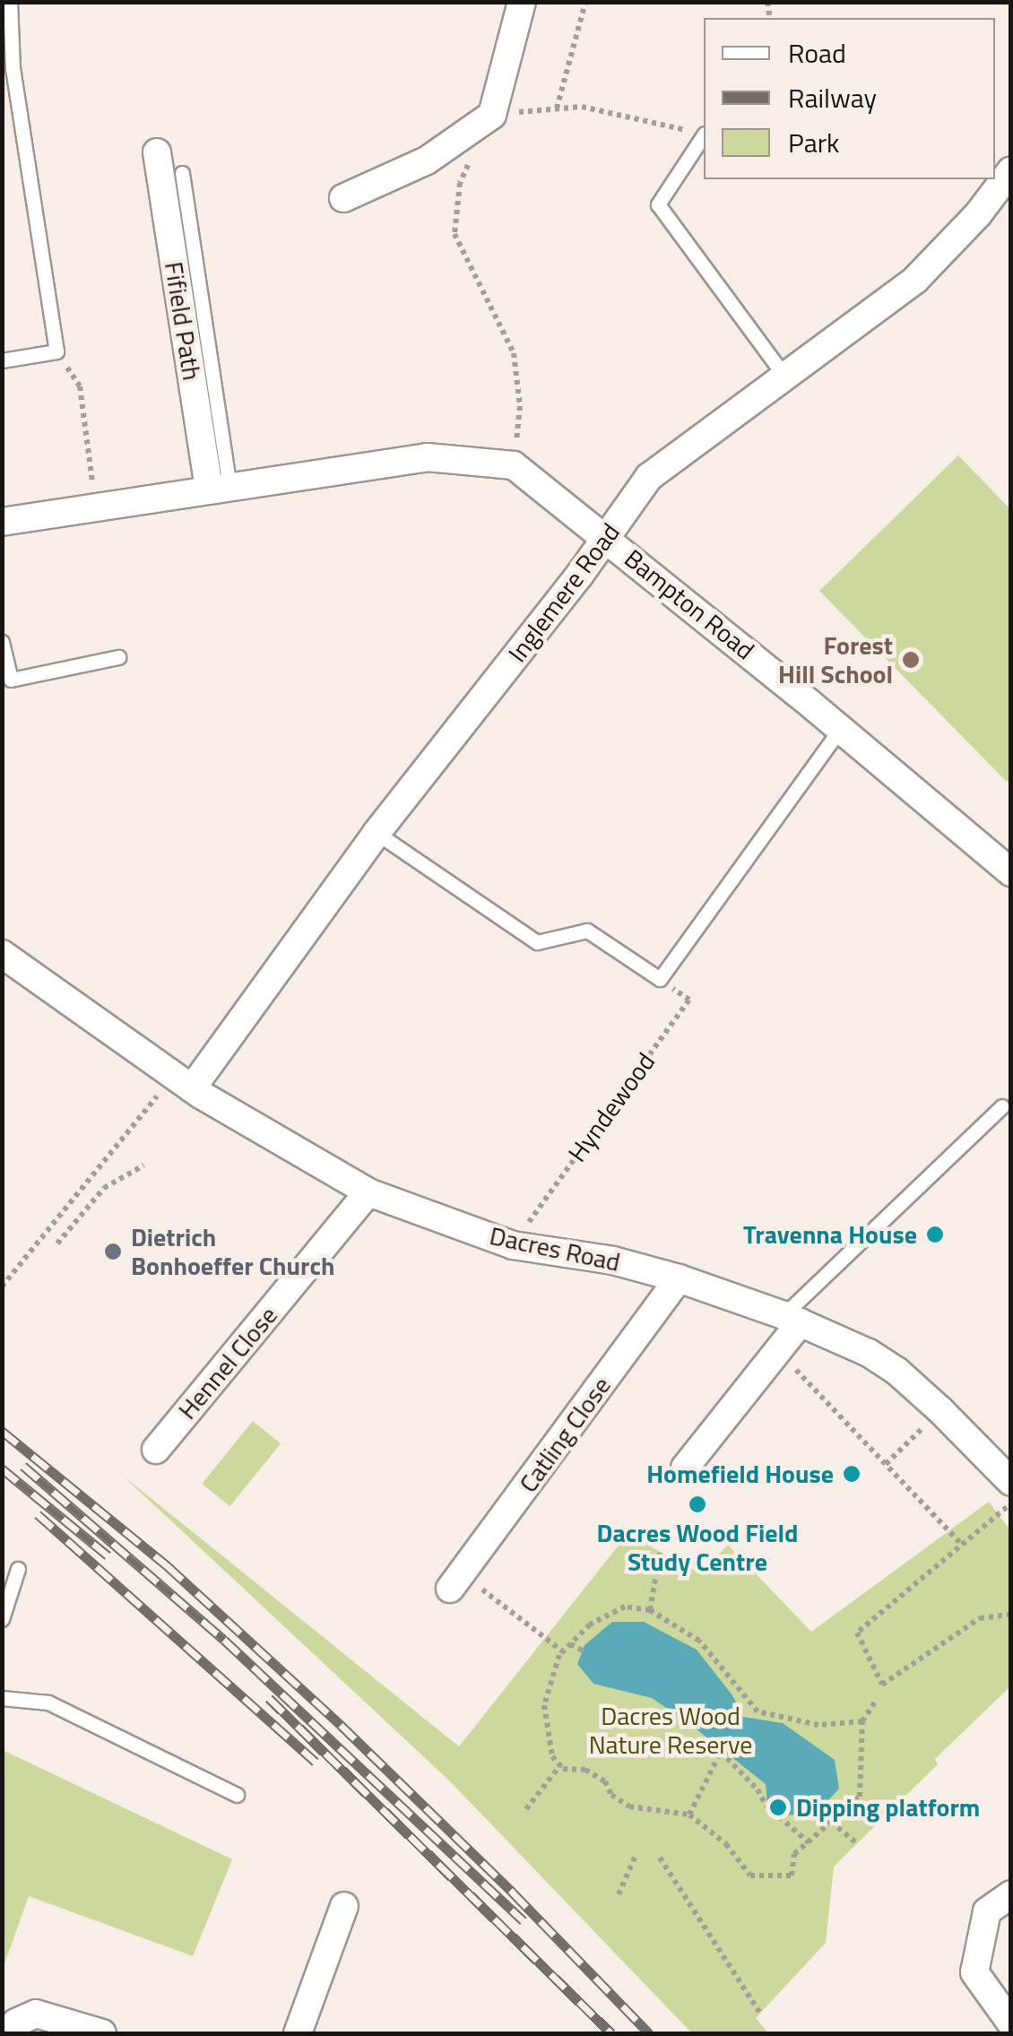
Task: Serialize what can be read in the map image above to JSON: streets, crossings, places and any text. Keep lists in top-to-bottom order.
{
  "streets": {
    "street": [
      "Fifield Path",
      "Inglemere Road",
      "Bampton Road",
      "Dacres Road",
      "Hennel Close",
      "Catling Close"
    ],
    "path": ["Hyndewood"]
  },
  "crossings": [
    ["Inglemere Road", "Bampton Road"],
    ["Inglemere Road", "Dacres Road"],
    ["Hyndewood", "Dacres Road"],
    ["Dacres Road", "Hennel Close"],
    ["Dacres Road", "Catling Close"]
  ],
  "parks": ["Dacres Wood Nature Reserve"],
  "places": [
    "Forest Hill School",
    "Travenna House",
    "Dietrich Bonhoeffer Church",
    "Homefield House",
    "Dacres Wood Field Study Centre",
    "Dipping platform"
  ],
  "legend": ["Road", "Railway", "Park"]
}
